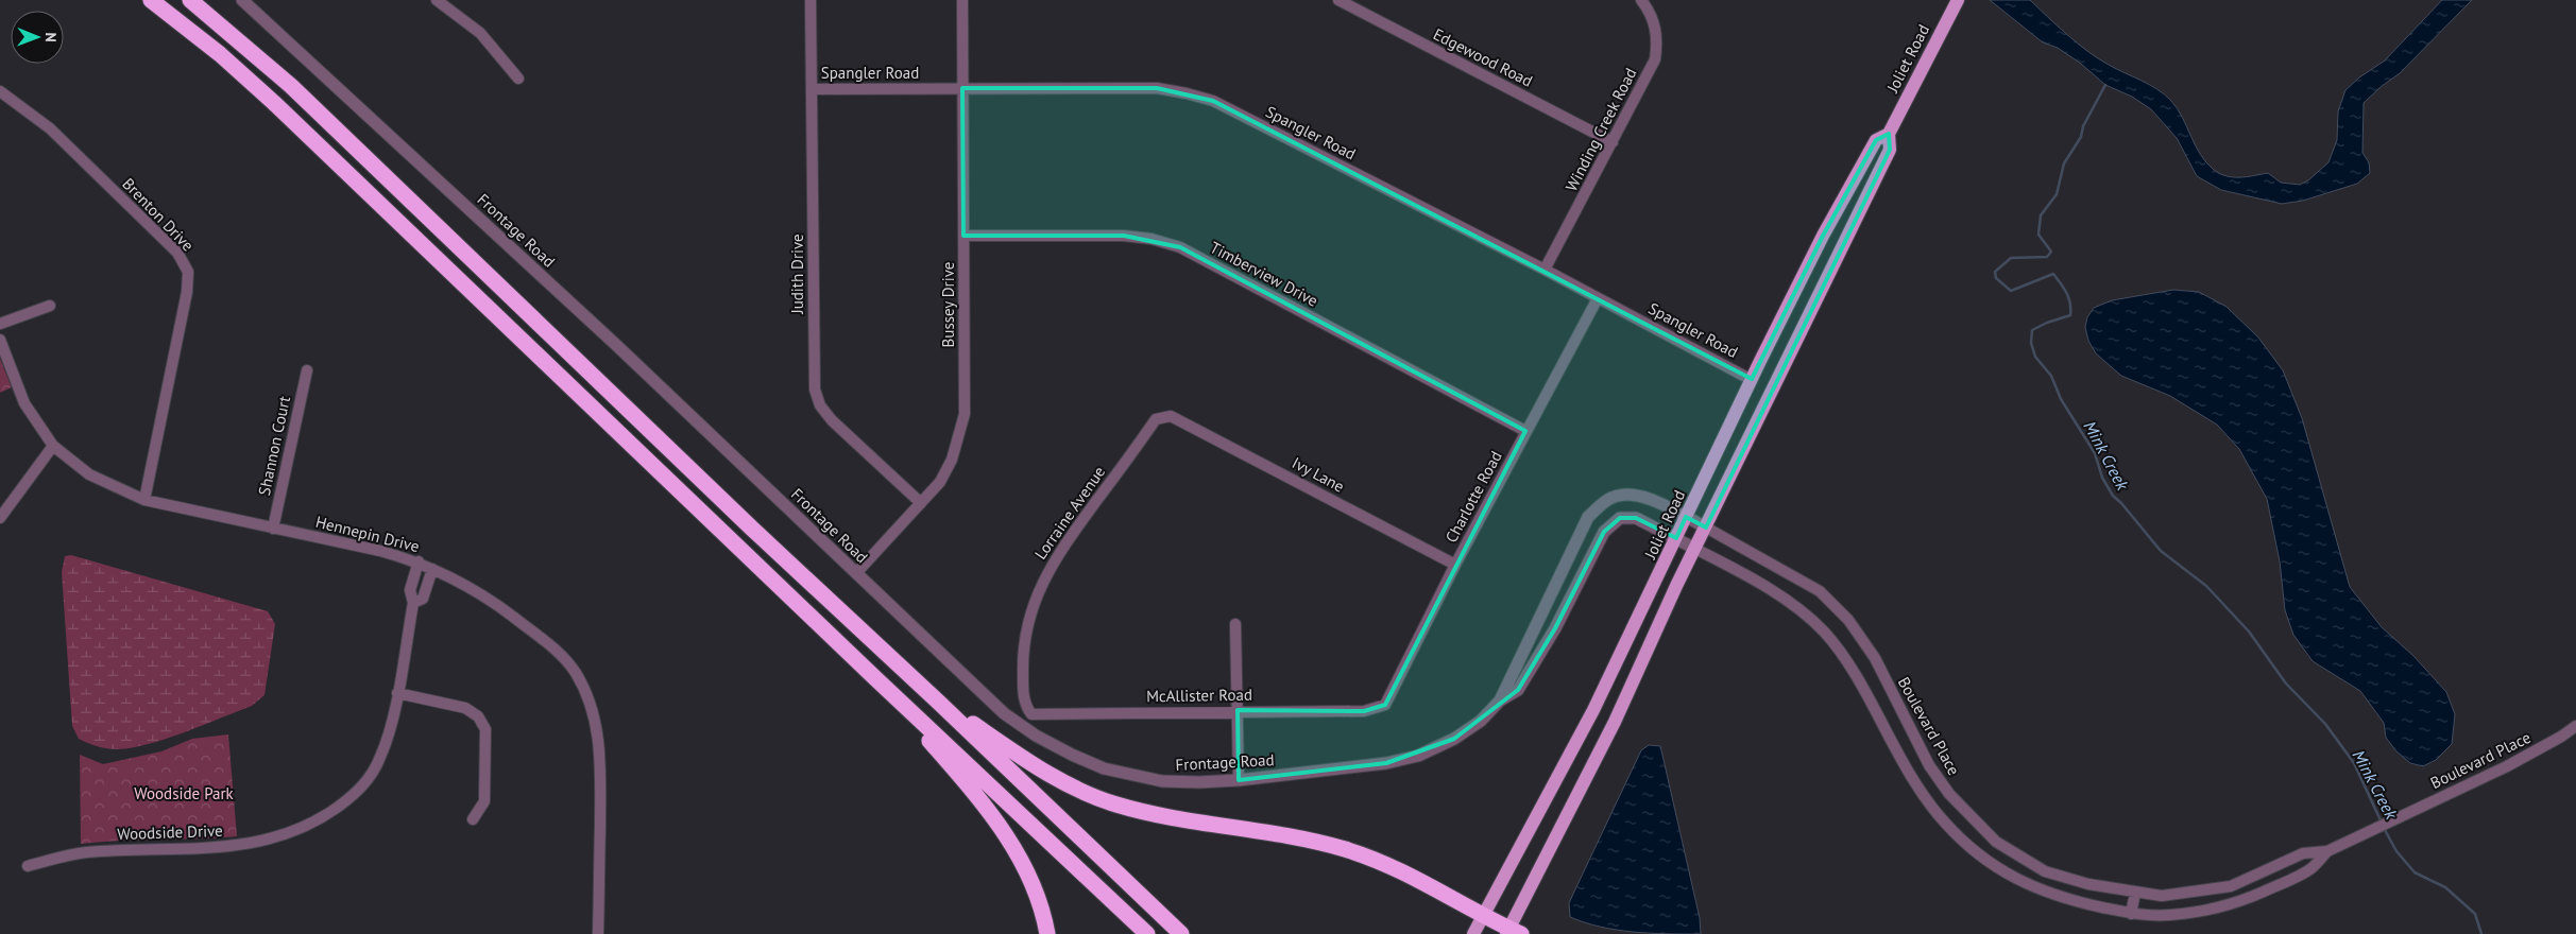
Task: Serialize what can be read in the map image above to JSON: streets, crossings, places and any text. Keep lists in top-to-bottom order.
{
  "streets": {
    "main road": ["Joliet Road"],
    "street": [
      "Edgewood Road",
      "Spangler Road",
      "Winding Creek Road",
      "Brenton Drive",
      "Frontage Road",
      "Judith Drive",
      "Timberview Drive",
      "Bussey Drive",
      "Shannon Court",
      "Ivy Lane",
      "Charlotte Road",
      "Lorraine Avenue",
      "Hennepin Drive",
      "McAllister Road",
      "Boulevard Place",
      "Woodside Drive"
    ]
  },
  "crossings": [
    ["Edgewood Road", "Winding Creek Road"],
    ["Joliet Road", "Spangler Road"],
    ["Joliet Road", "Frontage Road"],
    ["Joliet Road", "Boulevard Place"],
    ["Spangler Road", "Winding Creek Road"],
    ["Spangler Road", "Judith Drive"],
    ["Spangler Road", "Bussey Drive"],
    ["Spangler Road", "Charlotte Road"],
    ["Brenton Drive", "Hennepin Drive"],
    ["Frontage Road", "Bussey Drive"],
    ["Frontage Road", "Boulevard Place"],
    ["Judith Drive", "Bussey Drive"],
    ["Timberview Drive", "Bussey Drive"],
    ["Timberview Drive", "Charlotte Road"],
    ["Shannon Court", "Hennepin Drive"],
    ["Ivy Lane", "Charlotte Road"],
    ["Ivy Lane", "Lorraine Avenue"],
    ["Charlotte Road", "McAllister Road"],
    ["Lorraine Avenue", "McAllister Road"],
    ["Hennepin Drive", "Woodside Drive"]
  ],
  "water": ["Mink Creek"],
  "parks": ["Woodside Park"],
  "north": "right"
}
